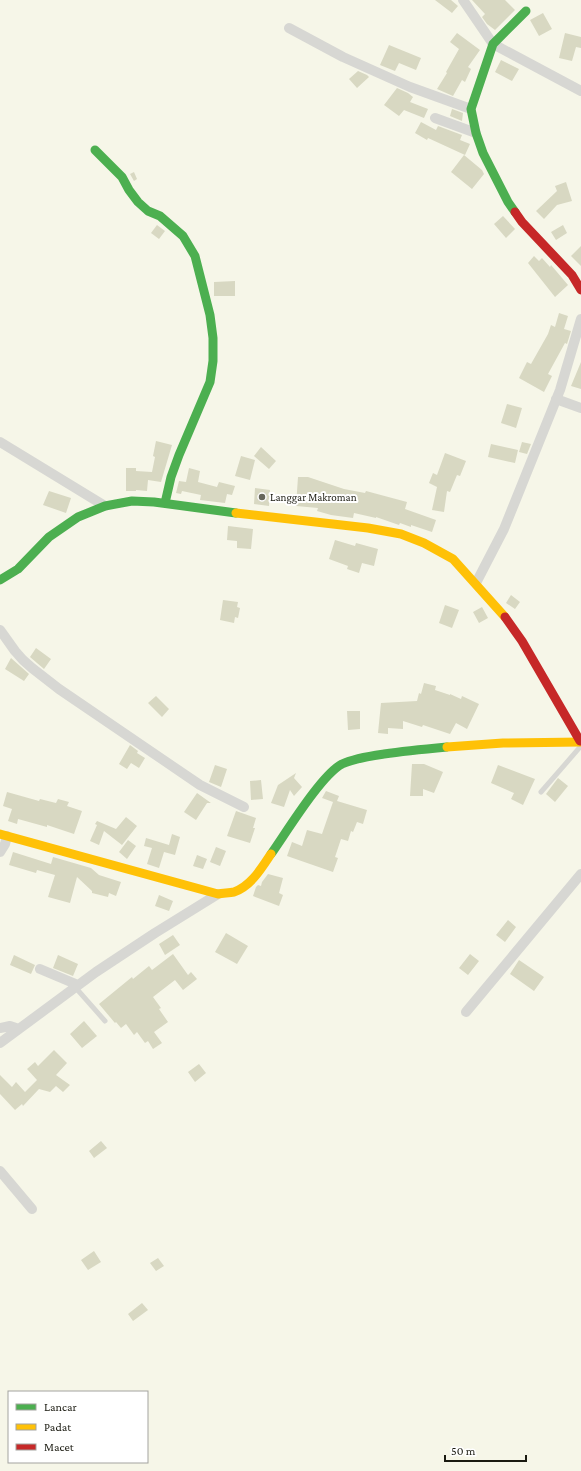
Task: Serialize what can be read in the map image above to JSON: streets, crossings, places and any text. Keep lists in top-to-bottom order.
{
  "places": ["Langgar Makroman"],
  "legend": ["Lancar", "Padat", "Macet"],
  "scale_bar": "50 m"
}
